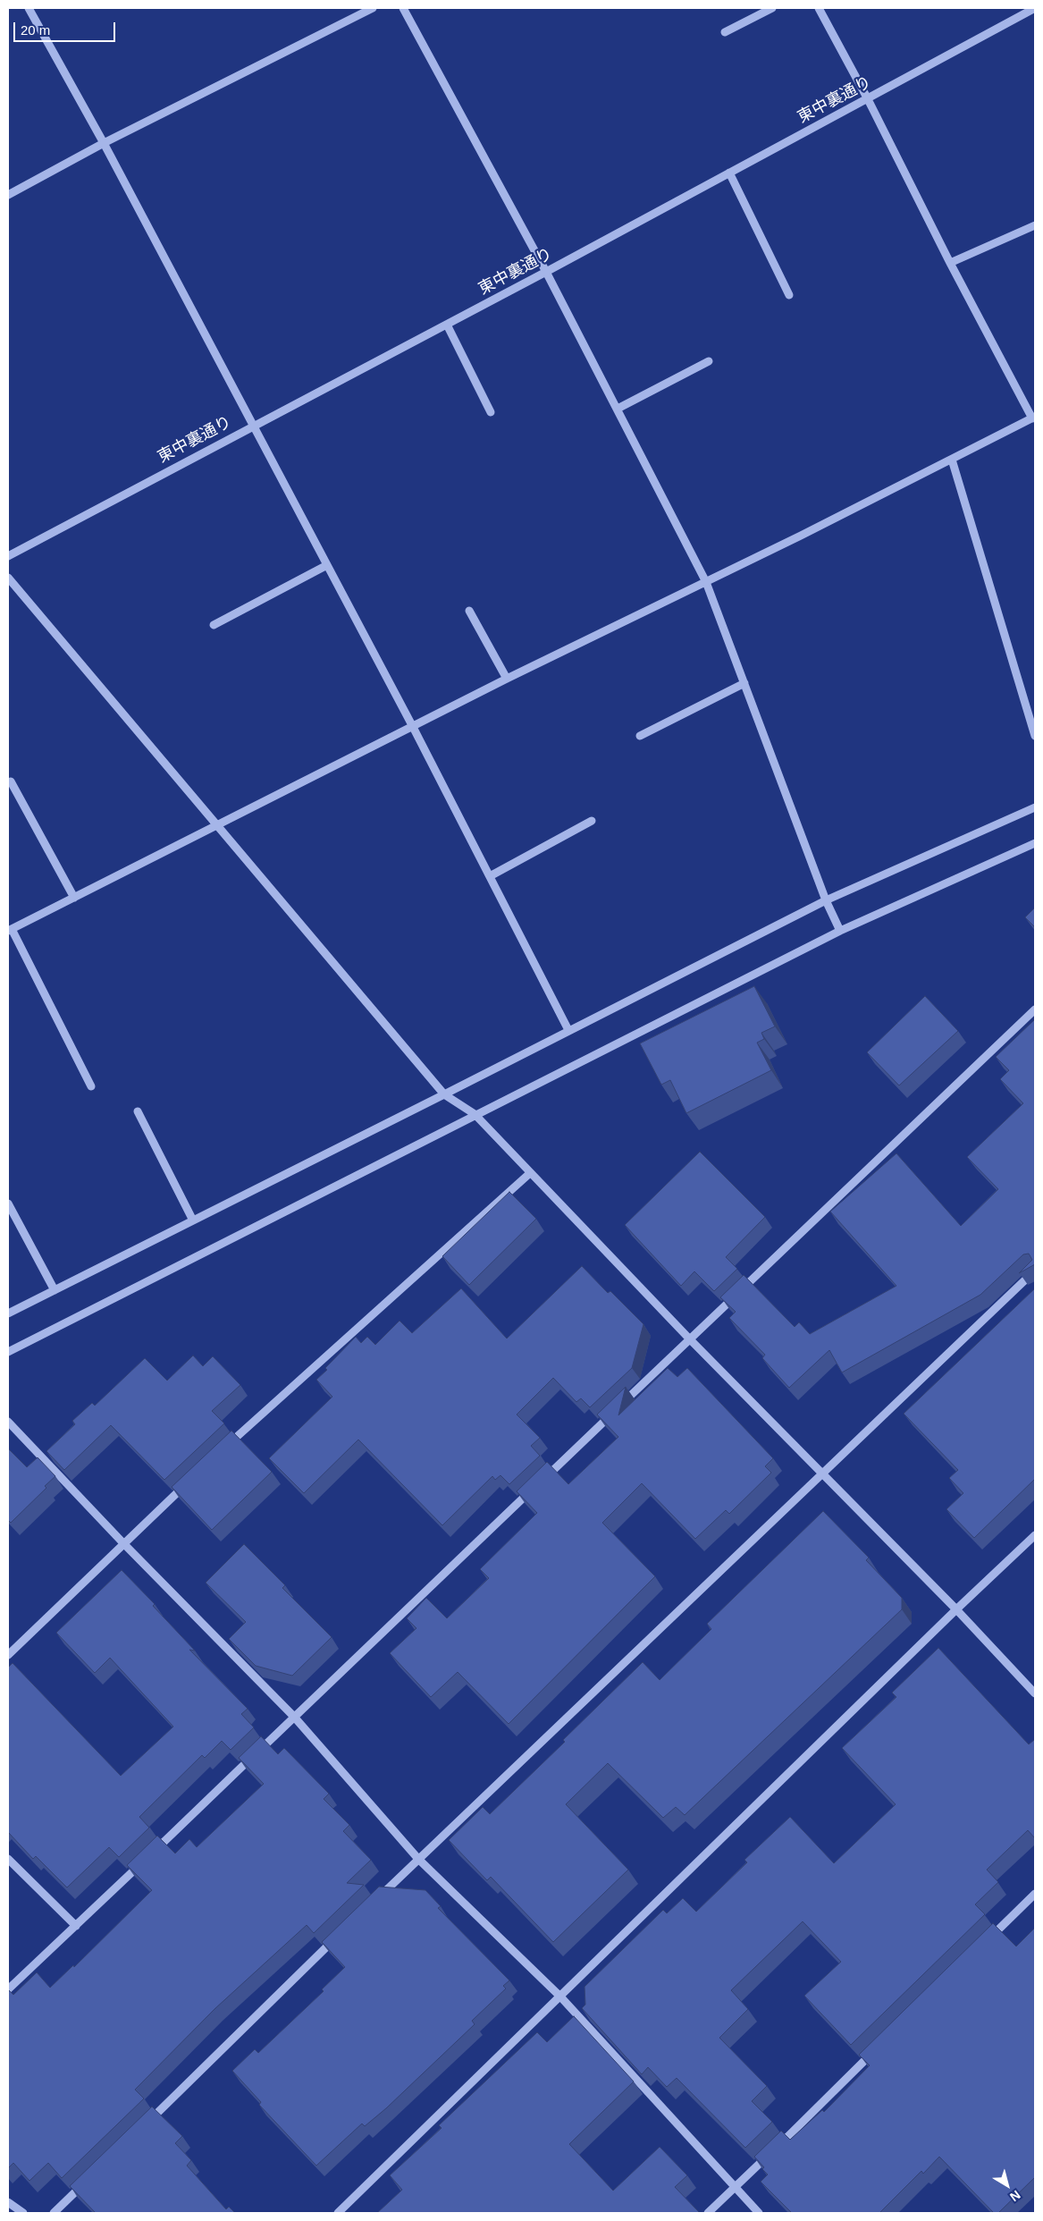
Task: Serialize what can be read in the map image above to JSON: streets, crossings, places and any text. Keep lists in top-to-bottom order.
{
  "streets": {
    "street": ["東中裏通り"]
  },
  "scale_bar": "20 m",
  "north": "bottom right"
}
